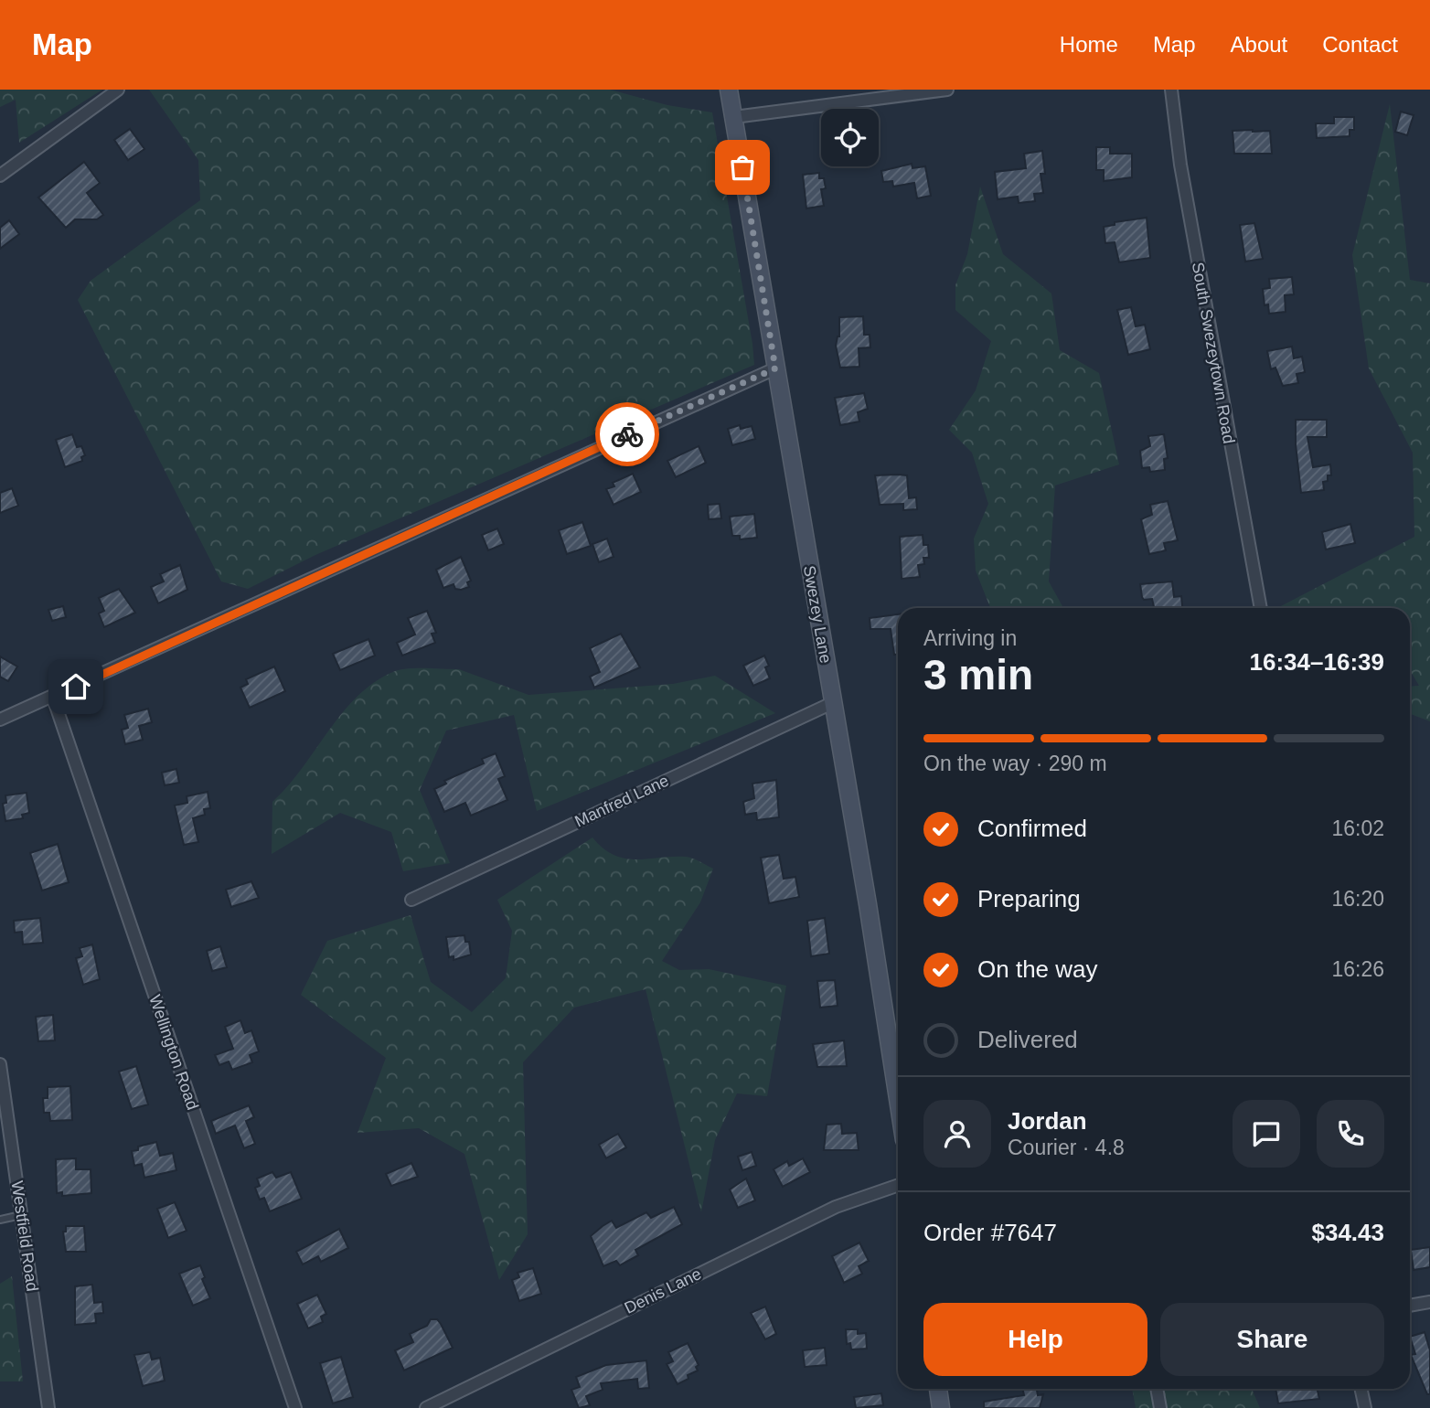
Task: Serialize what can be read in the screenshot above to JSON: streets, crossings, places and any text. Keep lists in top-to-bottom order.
{
  "streets": {
    "street": [
      "South Swezeytown Road",
      "Swezey Lane",
      "Manfred Lane",
      "Wellington Road",
      "Westfield Road",
      "Denis Lane"
    ]
  },
  "crossings": [
    ["Swezey Lane", "Manfred Lane"]
  ],
  "page": {
    "header": "Map",
    "nav": [
      "Home",
      "Map",
      "About",
      "Contact"
    ],
    "heading": ["3 min", "Arriving in", "16:34–16:39"],
    "panel": [
      "Jordan",
      "Courier · 4.8",
      "Order #7647",
      "$34.43"
    ],
    "bar": "On the way · 290 m",
    "list": [
      ["Confirmed", "16:02"],
      ["Preparing", "16:20"],
      ["On the way", "16:26"],
      "Delivered"
    ],
    "buttons": ["Help", "Share"]
  }
}
